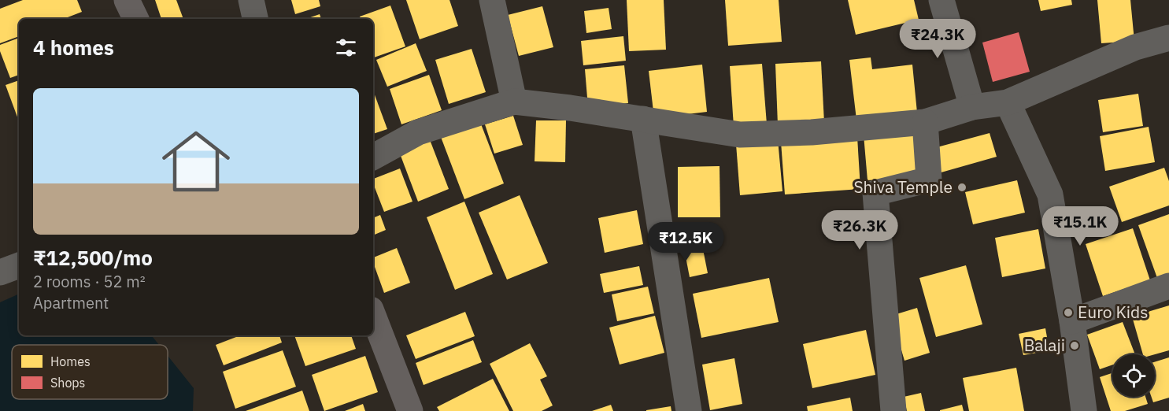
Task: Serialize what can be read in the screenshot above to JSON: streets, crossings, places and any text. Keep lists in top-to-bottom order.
{
  "places": ["Shiva Temple", "Euro Kids", "Balaji"],
  "legend": ["Homes", "Shops"],
  "page": {
    "price": [
      "₹24.3K",
      "₹15.1K",
      "₹26.3K",
      "₹12.5K"
    ],
    "heading": "4 homes",
    "list": [
      {
        "name": "₹12,500/mo",
        "note": "2 rooms · 52 m² · Apartment"
      }
    ]
  }
}
